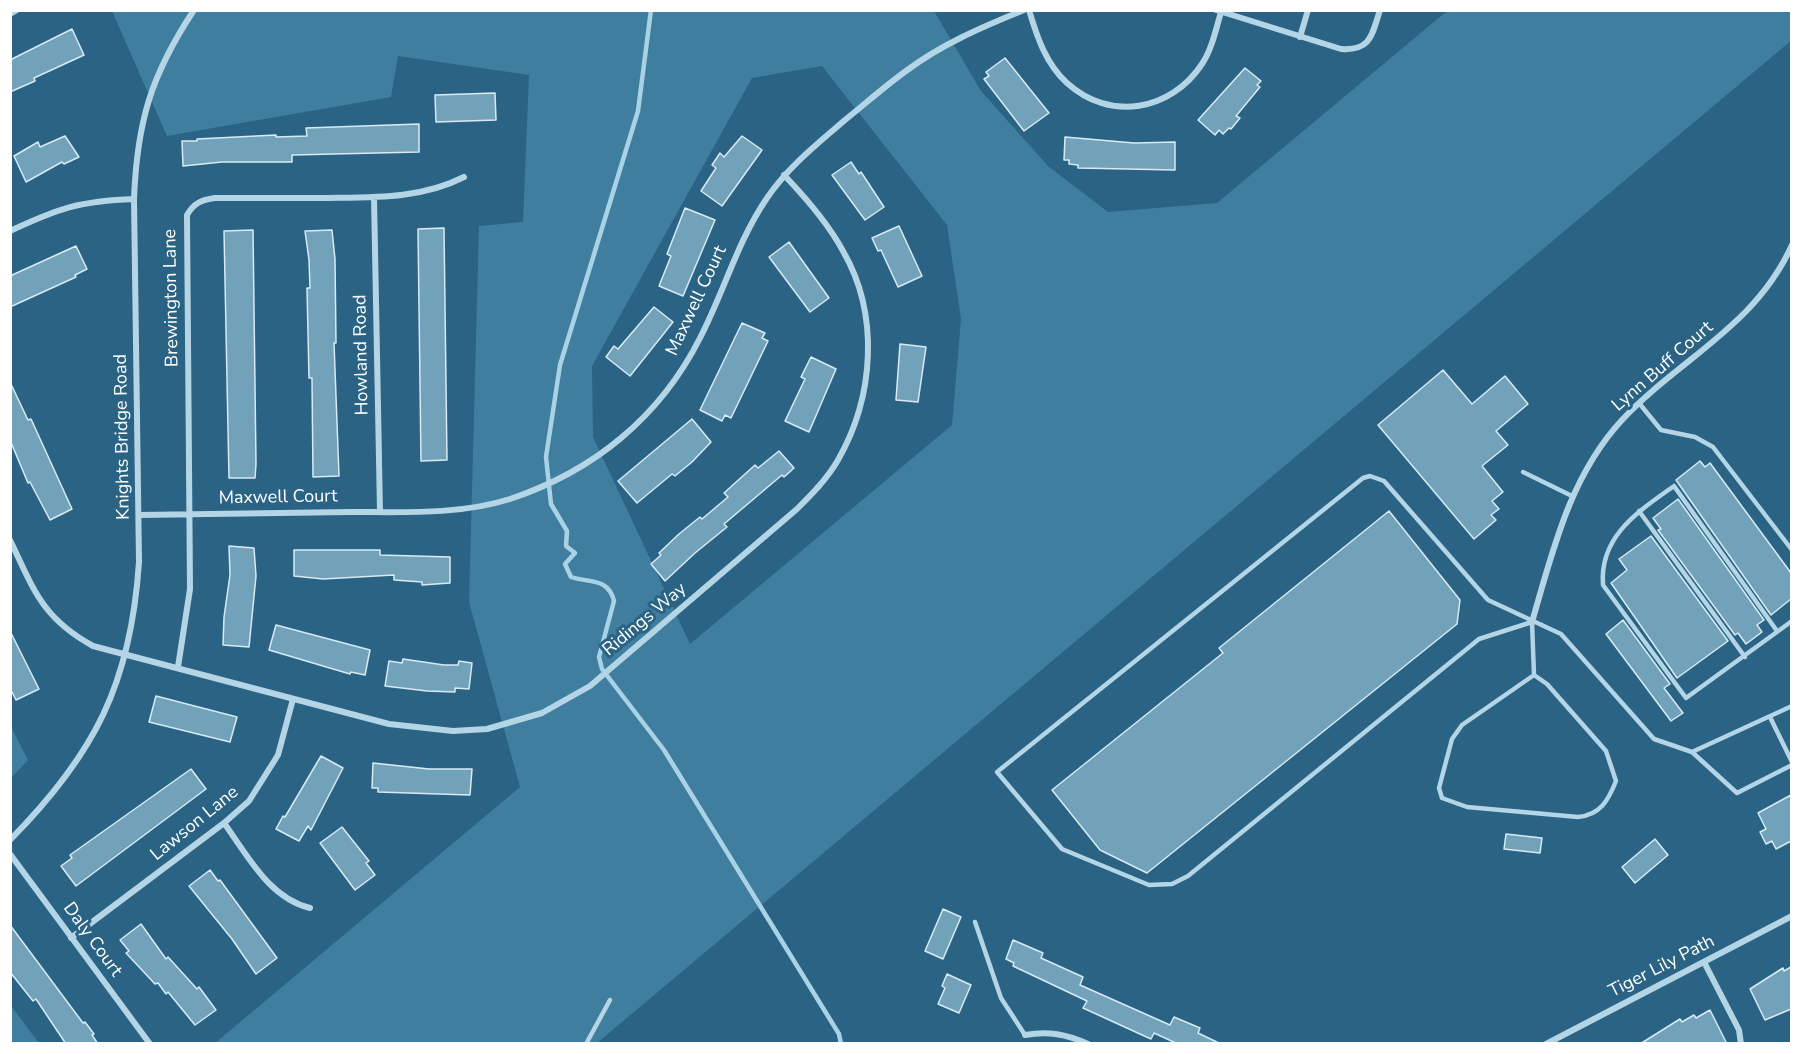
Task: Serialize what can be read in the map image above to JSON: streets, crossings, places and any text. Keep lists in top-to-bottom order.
{
  "streets": {
    "street": [
      "Brewington Lane",
      "Maxwell Court",
      "Howland Road",
      "Lynn Buff Court",
      "Knights Bridge Road",
      "Ridings Way",
      "Lawson Lane",
      "Daly Court",
      "Tiger Lily Path"
    ]
  },
  "crossings": [
    ["Brewington Lane", "Maxwell Court"],
    ["Brewington Lane", "Howland Road"],
    ["Brewington Lane", "Ridings Way"],
    ["Maxwell Court", "Howland Road"],
    ["Maxwell Court", "Knights Bridge Road"],
    ["Maxwell Court", "Ridings Way"],
    ["Knights Bridge Road", "Ridings Way"],
    ["Ridings Way", "Lawson Lane"],
    ["Lawson Lane", "Daly Court"]
  ]
}
